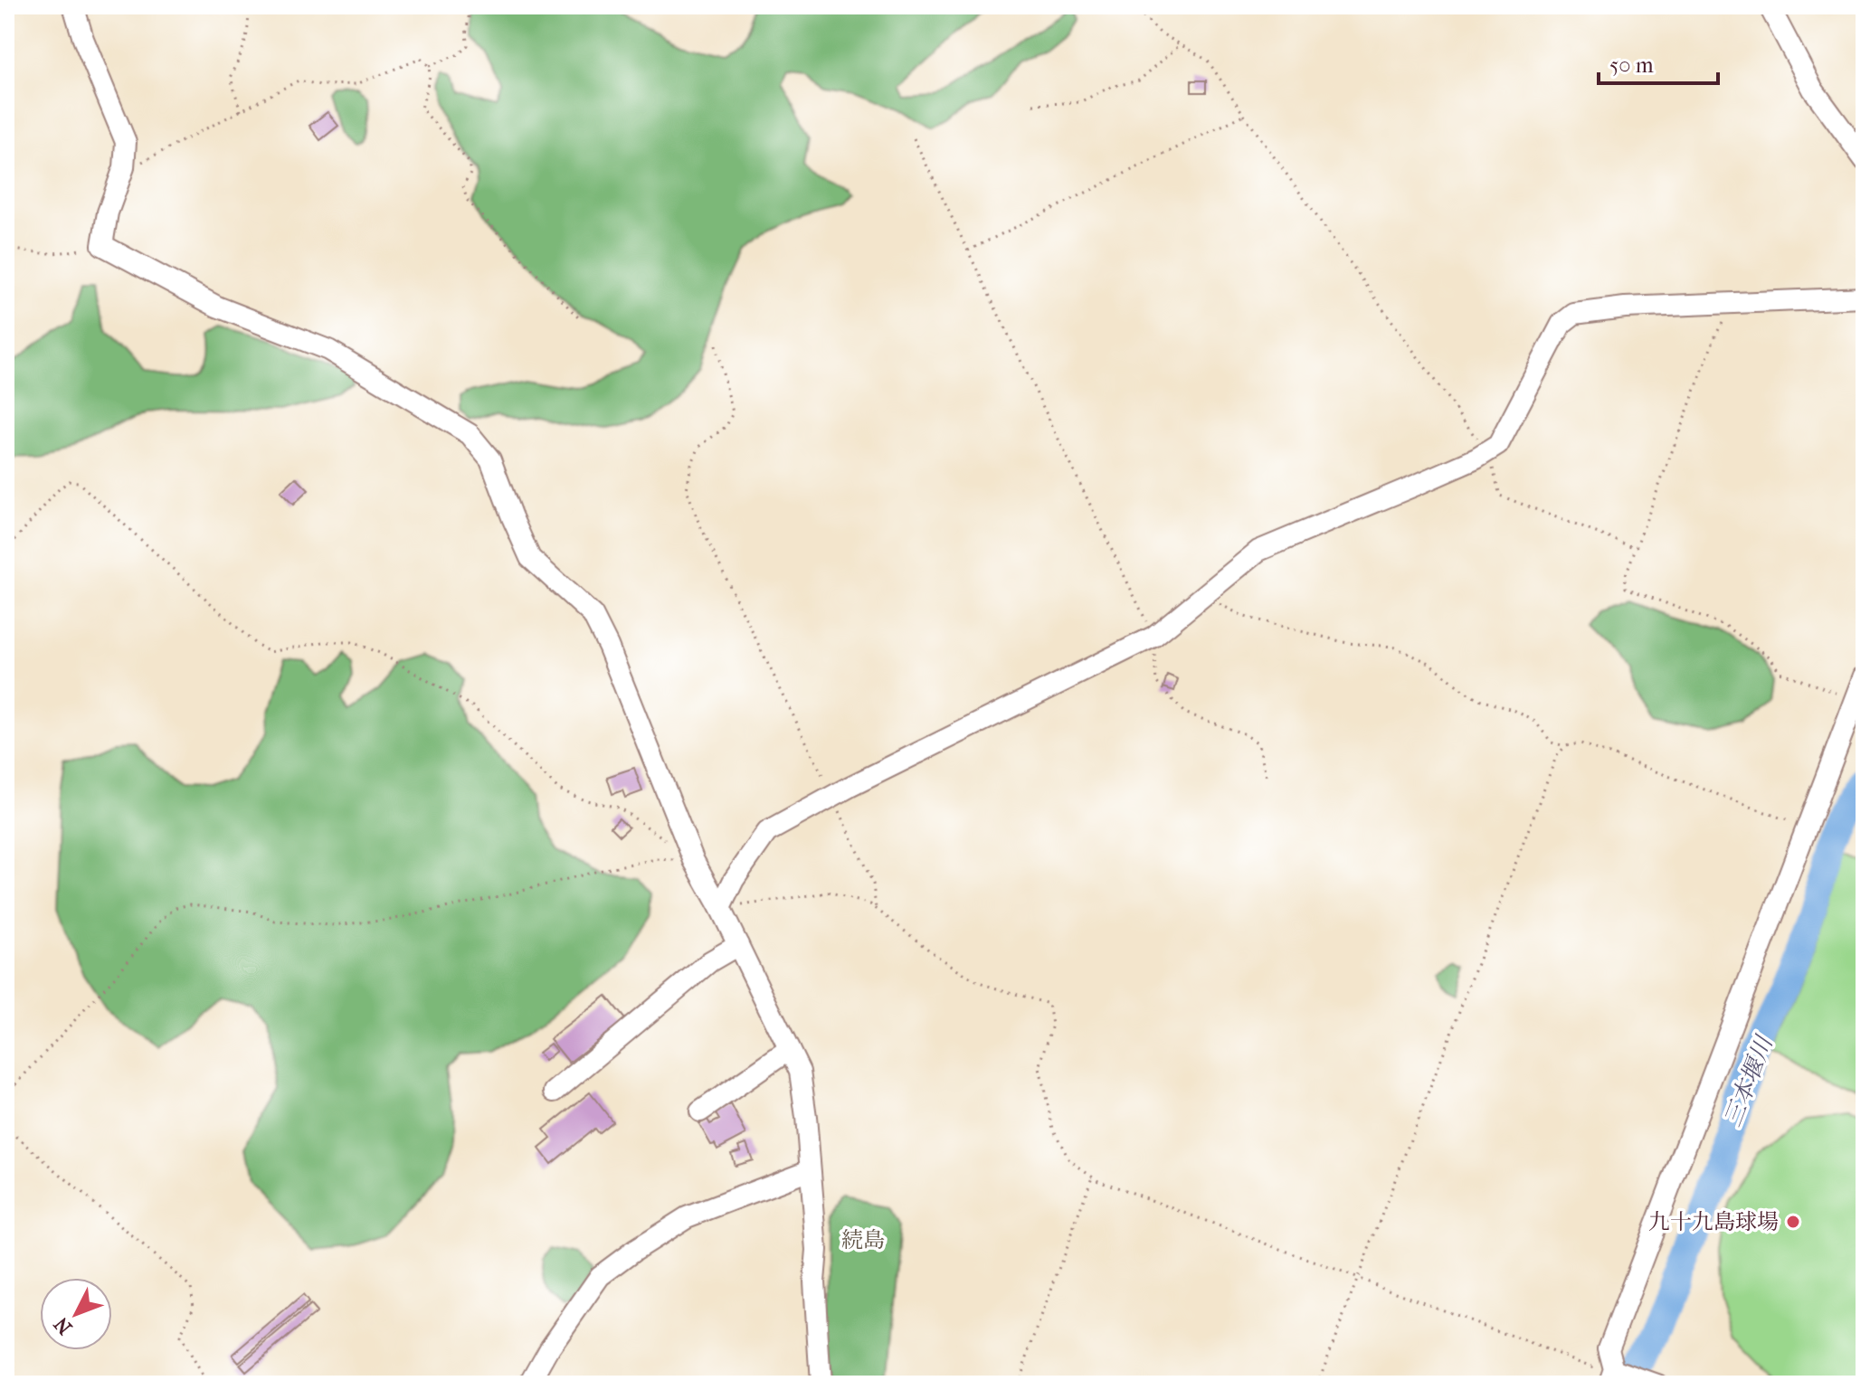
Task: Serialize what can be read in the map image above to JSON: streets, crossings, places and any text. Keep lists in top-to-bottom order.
{
  "water": ["三本堰川"],
  "parks": ["続島"],
  "places": ["九十九島球場"],
  "scale_bar": "50 m",
  "north": "bottom left"
}
